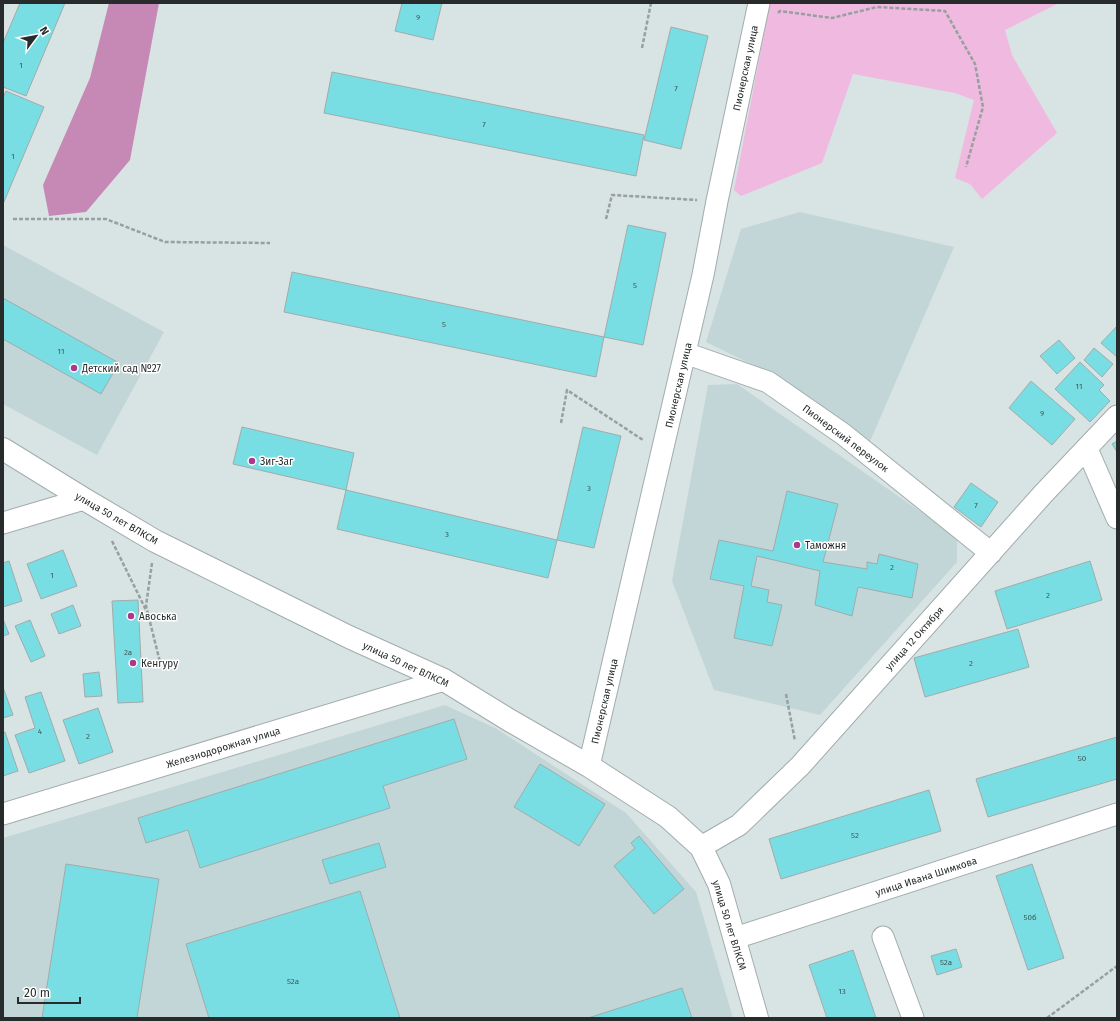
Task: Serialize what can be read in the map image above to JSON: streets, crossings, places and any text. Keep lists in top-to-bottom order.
{
  "streets": {
    "street": [
      "Пионерская улица",
      "Пионерский переулок",
      "улица 50 лет ВЛКСМ",
      "улица 12 Октября",
      "Железнодорожная улица",
      "улица Ивана Шимкова"
    ]
  },
  "crossings": [
    ["Пионерская улица", "Пионерский переулок"],
    ["Пионерская улица", "улица 50 лет ВЛКСМ"],
    ["Пионерский переулок", "улица 12 Октября"],
    ["улица 50 лет ВЛКСМ", "улица 12 Октября"],
    ["улица 50 лет ВЛКСМ", "Железнодорожная улица"],
    ["улица 50 лет ВЛКСМ", "улица Ивана Шимкова"]
  ],
  "places": [
    "Детский сад №27",
    "Зиг-Заг",
    "Таможня",
    "Авоська",
    "Кенгуру"
  ],
  "house_numbers": [
    "9",
    "1",
    "7",
    "7",
    "1",
    "5",
    "5",
    "11",
    "11",
    "9",
    "3",
    "7",
    "3",
    "2",
    "1",
    "2",
    "2а",
    "2",
    "4",
    "2",
    "50",
    "52",
    "50б",
    "52а",
    "52а",
    "13"
  ],
  "scale_bar": "20 m",
  "north": "top right"
}
